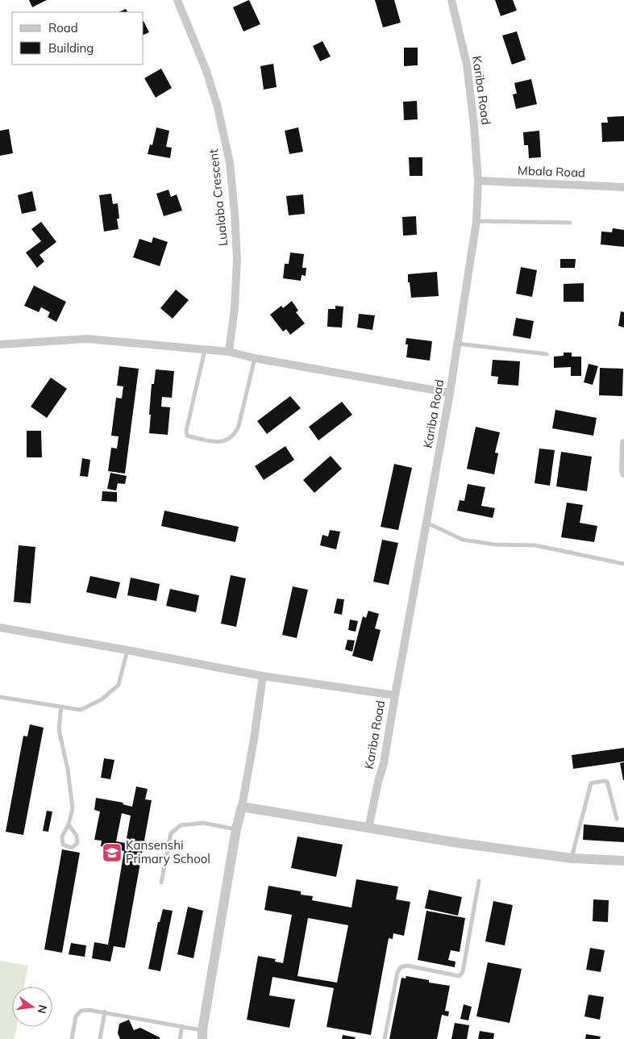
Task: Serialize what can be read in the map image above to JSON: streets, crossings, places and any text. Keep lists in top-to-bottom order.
{
  "streets": {
    "street": ["Kariba Road", "Mbala Road", "Lualaba Crescent"]
  },
  "crossings": [
    ["Kariba Road", "Mbala Road"]
  ],
  "places": {
    "school or university": ["Kansenshi Primary School"]
  },
  "legend": ["Road", "Building"],
  "north": "right"
}
